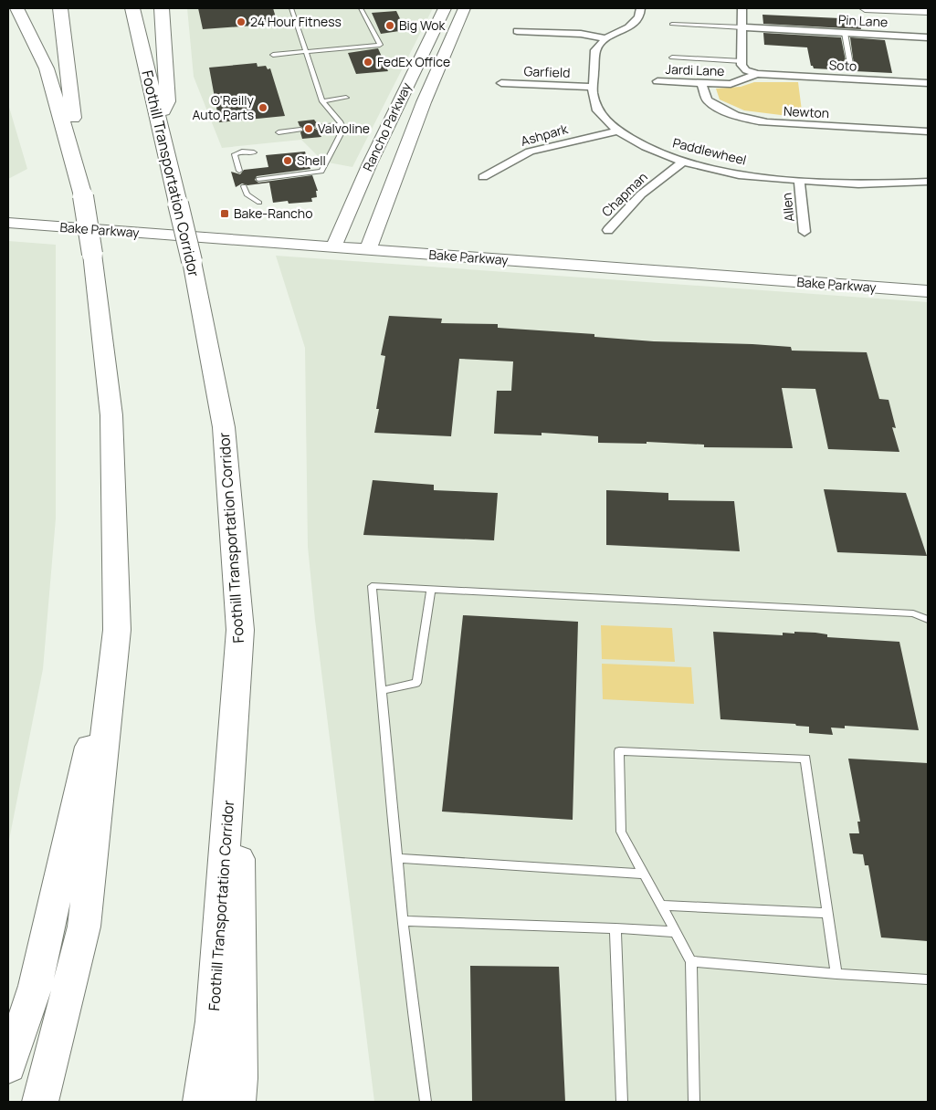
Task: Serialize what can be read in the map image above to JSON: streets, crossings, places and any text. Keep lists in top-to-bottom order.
{
  "streets": {
    "highway": ["Foothill Transportation Corridor"],
    "main road": ["Rancho Parkway", "Bake Parkway"],
    "street": [
      "Pin Lane",
      "Soto",
      "Jardi Lane",
      "Garfield",
      "Newton",
      "Ashpark",
      "Paddlewheel",
      "Chapman",
      "Allen"
    ]
  },
  "crossings": [
    ["Soto", "Jardi Lane"],
    ["Jardi Lane", "Newton"],
    ["Garfield", "Paddlewheel"],
    ["Rancho Parkway", "Bake Parkway"],
    ["Ashpark", "Paddlewheel"],
    ["Paddlewheel", "Chapman"],
    ["Paddlewheel", "Allen"]
  ],
  "places": {
    "other": [
      "24 Hour Fitness",
      "Big Wok",
      "FedEx Office",
      "O'Reilly Auto Parts",
      "Valvoline",
      "Shell"
    ],
    "transit": ["Bake-Rancho"]
  }
}
